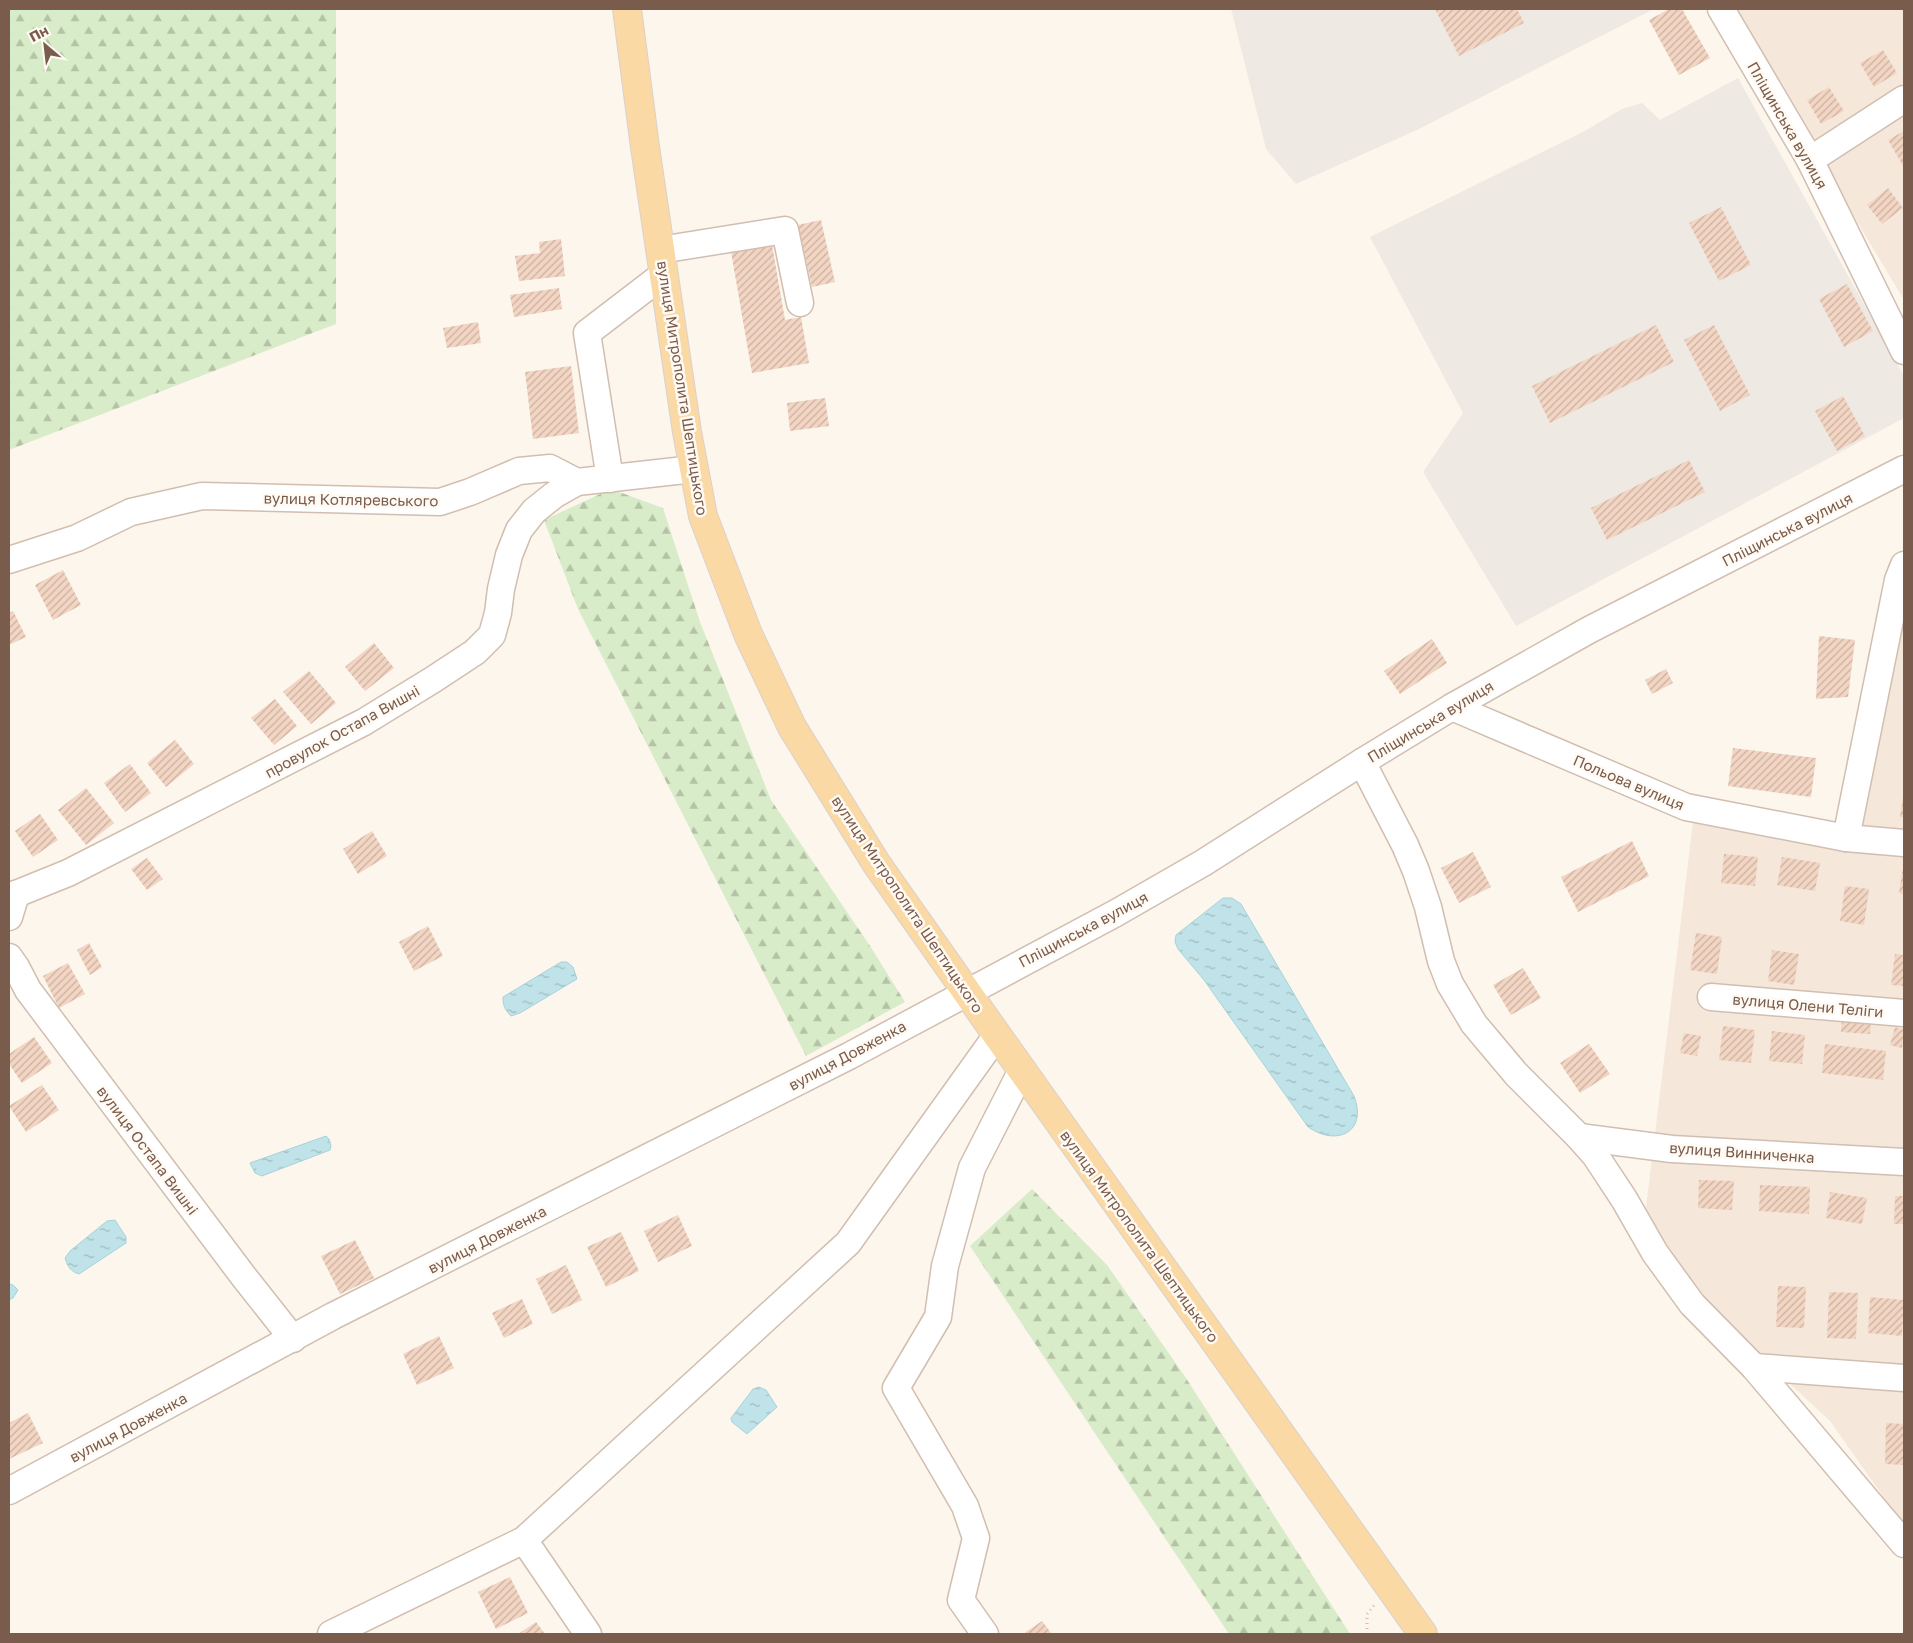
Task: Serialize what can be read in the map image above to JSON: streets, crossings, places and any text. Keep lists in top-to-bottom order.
{
  "streets": {
    "main road": ["вулиця Митрополита Шептицького"],
    "street": [
      "Пліщинська вулиця",
      "вулиця Котляревського",
      "провулок Остапа Вишні",
      "Польова вулиця",
      "вулиця Олени Теліги",
      "вулиця Довженка",
      "вулиця Остапа Вишні",
      "вулиця Винниченка"
    ]
  },
  "crossings": [
    ["Пліщинська вулиця", "вулиця Митрополита Шептицького"],
    ["Пліщинська вулиця", "Польова вулиця"],
    ["Пліщинська вулиця", "вулиця Довженка"],
    ["вулиця Митрополита Шептицького", "вулиця Довженка"],
    ["вулиця Котляревського", "провулок Остапа Вишні"],
    ["вулиця Довженка", "вулиця Остапа Вишні"]
  ],
  "north": "top left"
}
